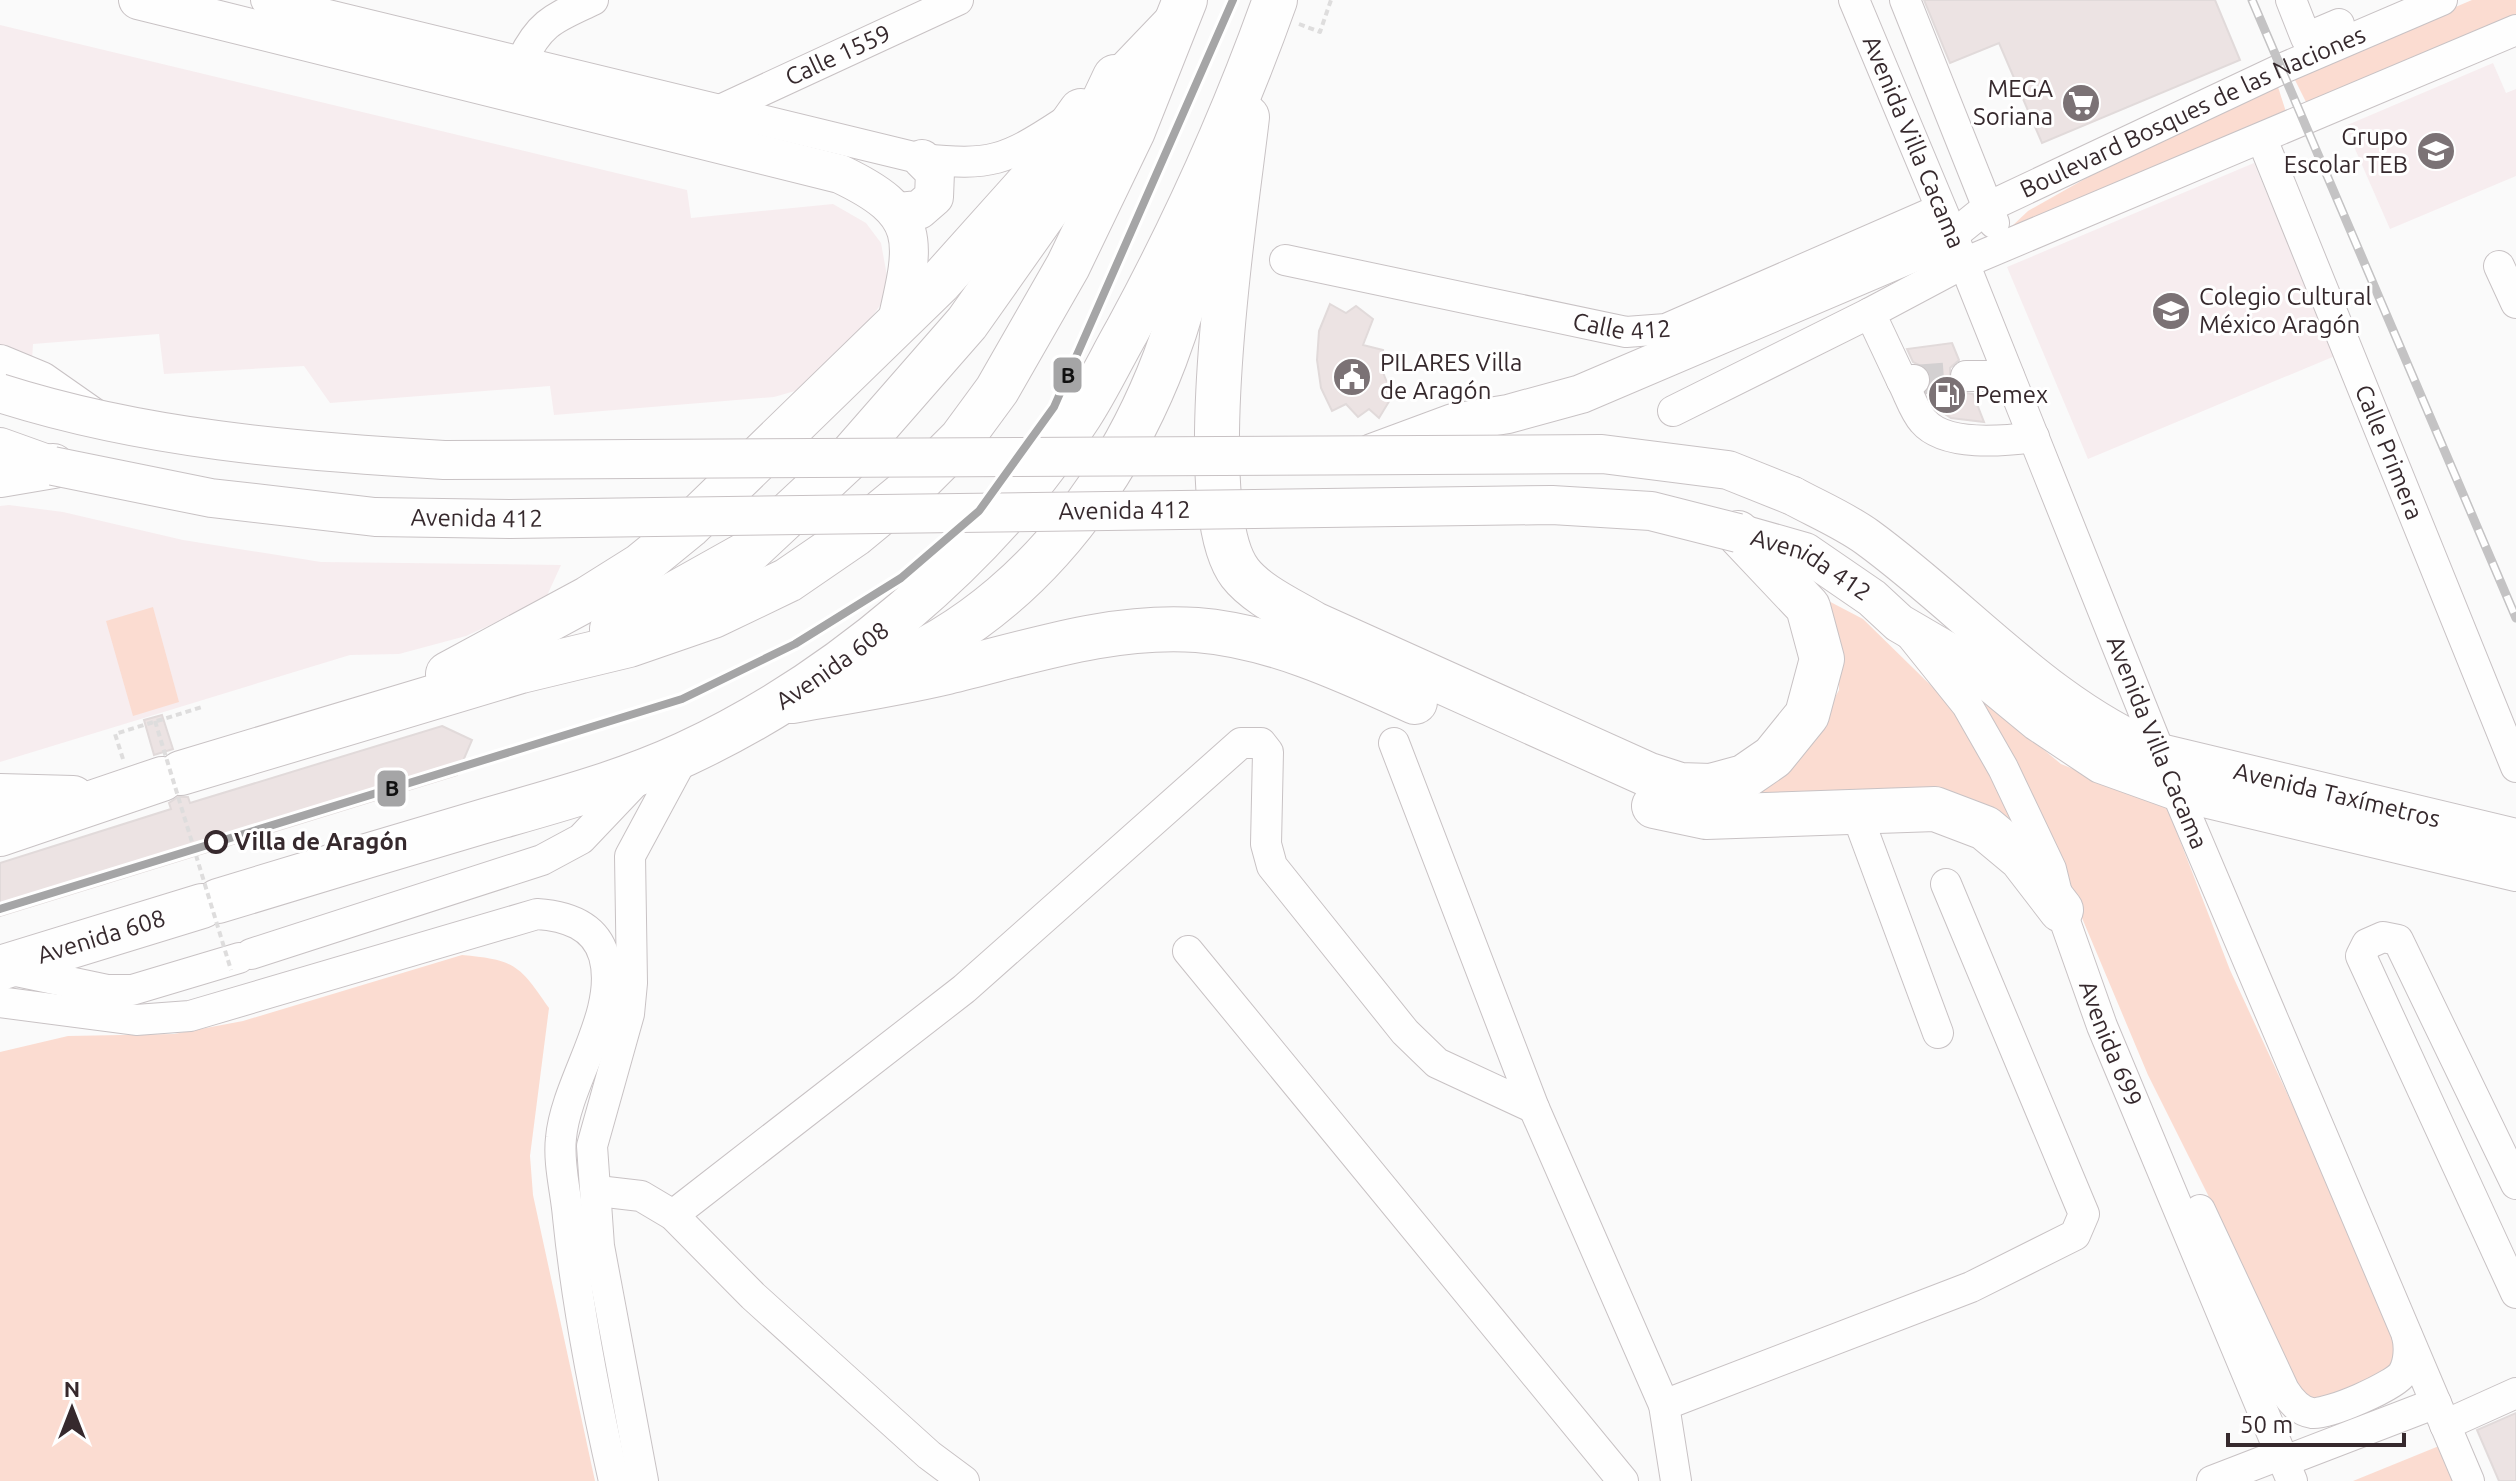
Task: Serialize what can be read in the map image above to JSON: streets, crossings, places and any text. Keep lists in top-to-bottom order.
{
  "streets": {
    "highway": ["Avenida 608"],
    "main road": ["Avenida 412", "Avenida Taxímetros"],
    "street": [
      "Calle 1559",
      "Boulevard Bosques de las Naciones",
      "Avenida Villa Cacama",
      "Calle 412",
      "Calle Primera",
      "Avenida 699"
    ]
  },
  "crossings": [
    ["Boulevard Bosques de las Naciones", "Avenida Villa Cacama"],
    ["Boulevard Bosques de las Naciones", "Calle 412"],
    ["Boulevard Bosques de las Naciones", "Calle Primera"],
    ["Avenida Villa Cacama", "Calle 412"],
    ["Avenida Villa Cacama", "Avenida 412"],
    ["Avenida Villa Cacama", "Avenida Taxímetros"],
    ["Avenida 412", "Avenida Taxímetros"],
    ["Avenida 412", "Avenida 699"]
  ],
  "places": {
    "supermarket": ["MEGA Soriana"],
    "school or university": ["Grupo Escolar TEB", "Colegio Cultural México Aragón"],
    "public building": ["PILARES Villa de Aragón"],
    "fuel station": ["Pemex"],
    "other": ["Villa de Aragón"]
  },
  "lines": ["transit line B"],
  "scale_bar": "50 m",
  "north": "top"
}
